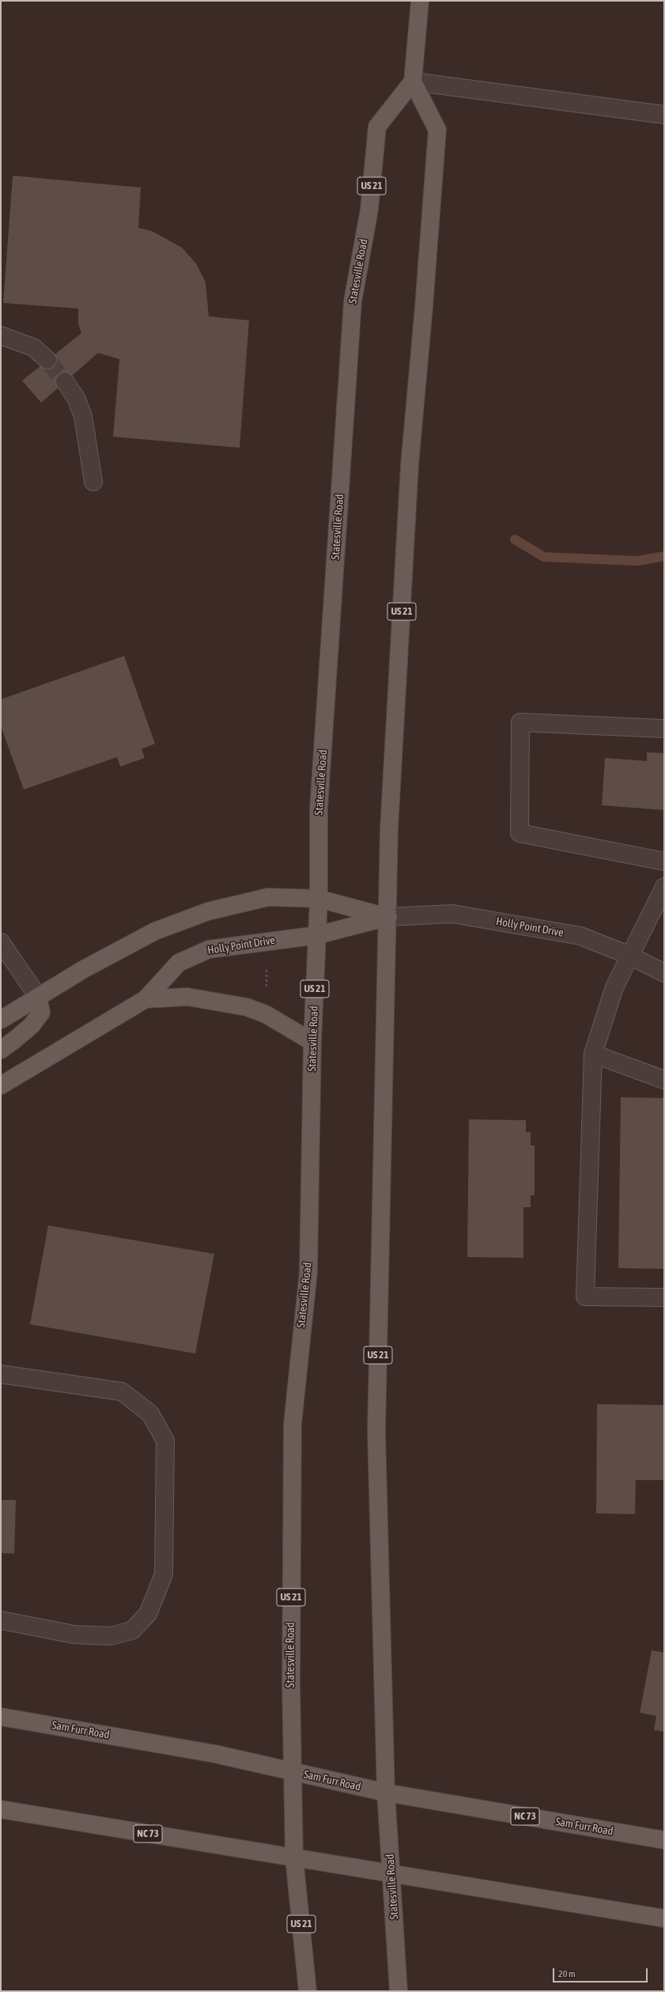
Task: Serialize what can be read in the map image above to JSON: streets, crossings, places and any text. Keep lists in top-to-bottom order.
{
  "streets": {
    "main road": [
      "US 21",
      "Statesville Road",
      "Holly Point Drive",
      "Sam Furr Road",
      "NC 73"
    ]
  },
  "crossings": [
    ["Statesville Road", "Holly Point Drive"],
    ["Statesville Road", "Sam Furr Road"],
    ["Statesville Road", "NC 73"]
  ],
  "scale_bar": "20 m"
}
